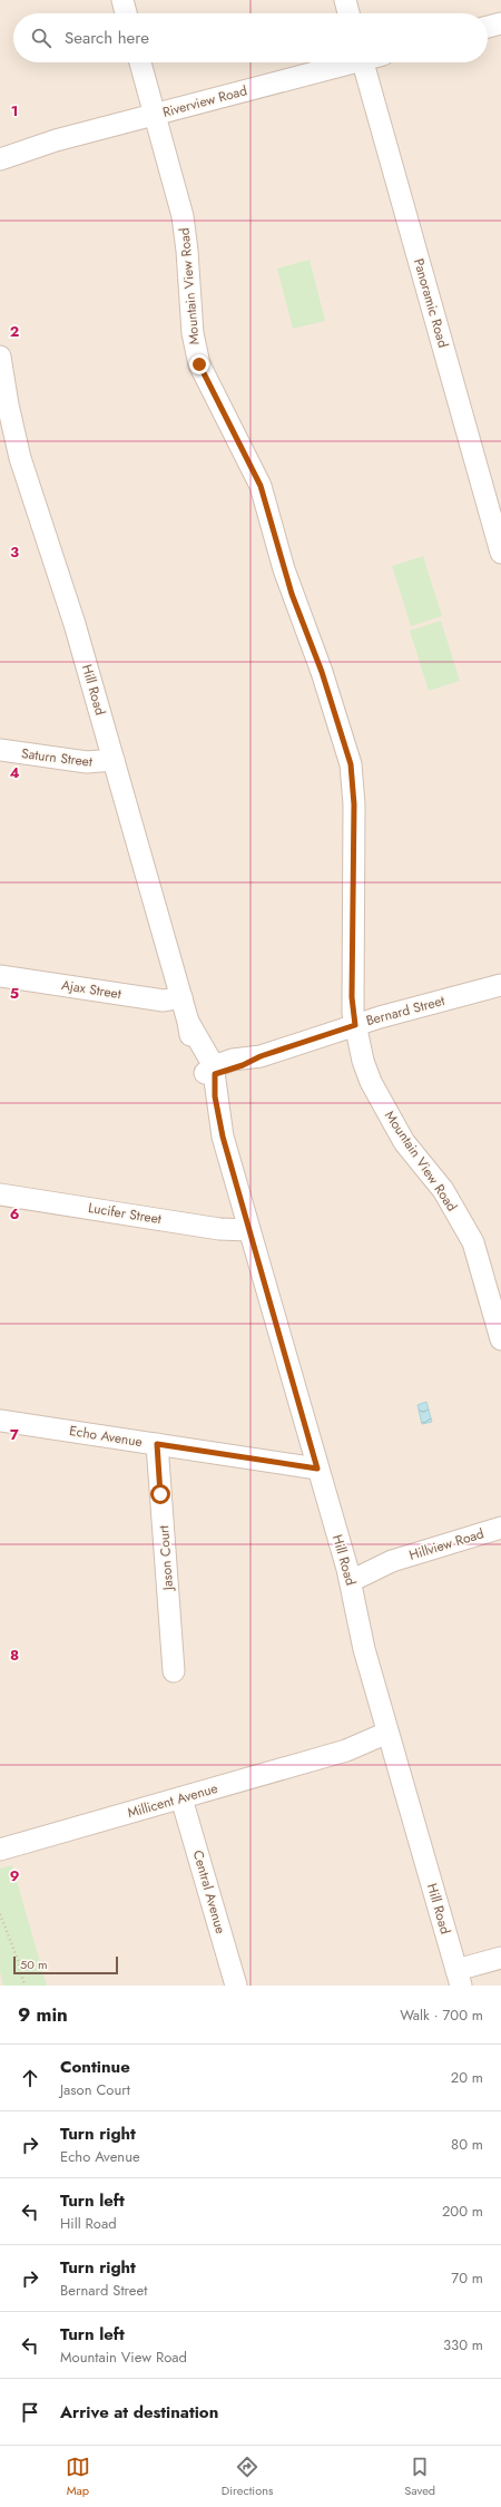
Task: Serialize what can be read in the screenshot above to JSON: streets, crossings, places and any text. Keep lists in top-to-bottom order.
{
  "streets": {
    "street": [
      "Riverview Road",
      "Mountain View Road",
      "Panoramic Road",
      "Hill Road",
      "Saturn Street",
      "Ajax Street",
      "Bernard Street",
      "Lucifer Street",
      "Echo Avenue",
      "Hillview Road",
      "Jason Court",
      "Millicent Avenue",
      "Central Avenue"
    ]
  },
  "crossings": [
    ["Riverview Road", "Mountain View Road"],
    ["Mountain View Road", "Bernard Street"],
    ["Hill Road", "Saturn Street"],
    ["Hill Road", "Ajax Street"],
    ["Hill Road", "Bernard Street"],
    ["Hill Road", "Lucifer Street"],
    ["Hill Road", "Echo Avenue"],
    ["Hill Road", "Hillview Road"],
    ["Hill Road", "Millicent Avenue"],
    ["Echo Avenue", "Jason Court"],
    ["Millicent Avenue", "Central Avenue"]
  ],
  "scale_bar": "50 m",
  "page": {
    "search": "Search here",
    "scale": "50 m",
    "heading": ["9 min", "Walk · 700 m"],
    "list": [
      ["Continue", "Jason Court", "20 m"],
      ["Turn right", "Echo Avenue", "80 m"],
      ["Turn left", "Hill Road", "200 m"],
      ["Turn right", "Bernard Street", "70 m"],
      ["Turn left", "Mountain View Road", "330 m"],
      "Arrive at destination"
    ],
    "nav": ["Map", "Directions", "Saved"]
  },
  "grid": {
    "rows": [
      "1",
      "2",
      "3",
      "4",
      "5",
      "6",
      "7",
      "8",
      "9"
    ]
  }
}
